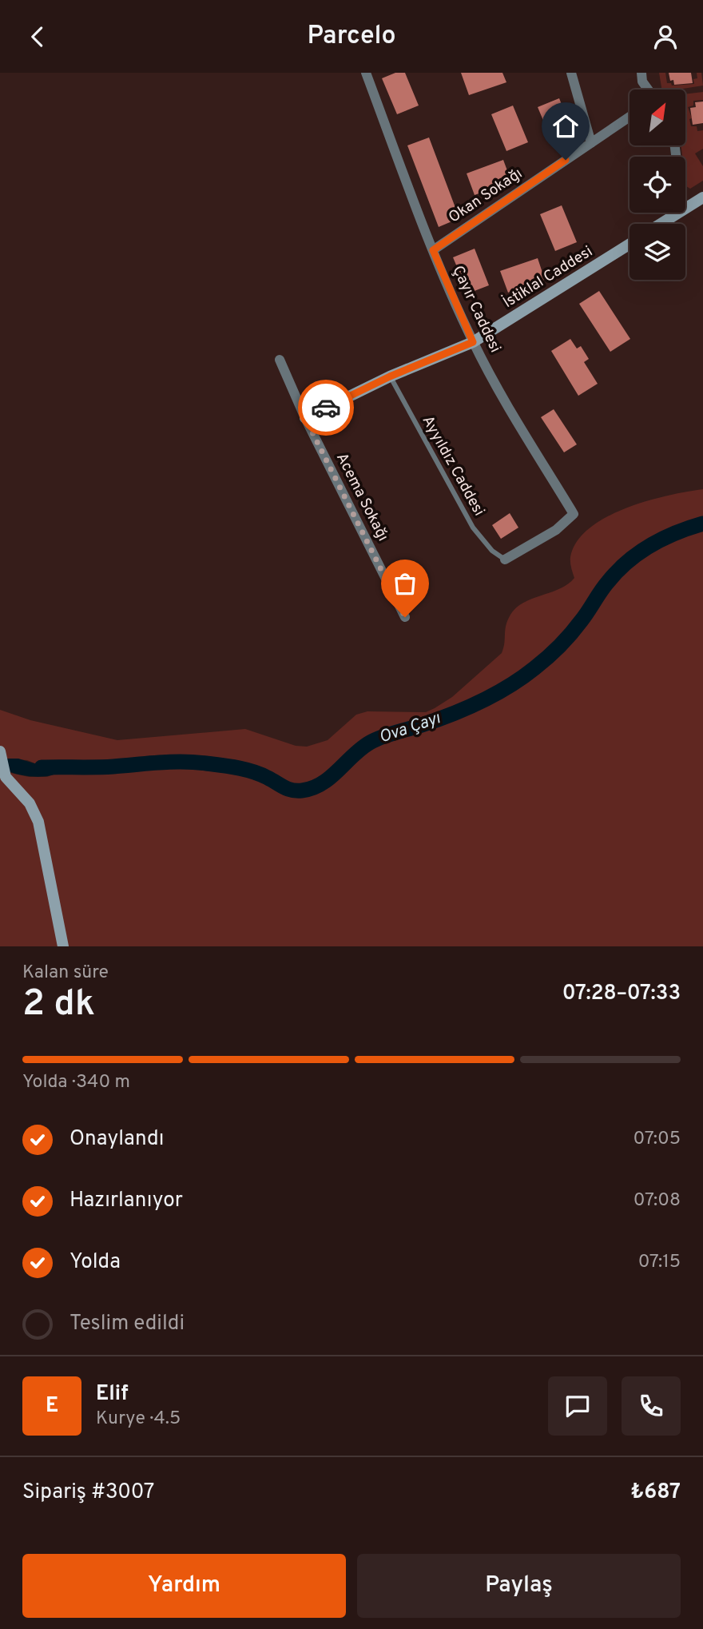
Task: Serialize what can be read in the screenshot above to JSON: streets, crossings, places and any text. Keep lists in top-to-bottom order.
{
  "streets": {
    "street": [
      "Okan Sokağı",
      "İstiklal Caddesi",
      "Çayır Caddesi",
      "Acema Sokağı"
    ],
    "lane": ["Ayyıldız Caddesi"]
  },
  "crossings": [
    ["Okan Sokağı", "Çayır Caddesi"],
    ["İstiklal Caddesi", "Çayır Caddesi"],
    ["İstiklal Caddesi", "Ayyıldız Caddesi"],
    ["İstiklal Caddesi", "Acema Sokağı"],
    ["Çayır Caddesi", "Ayyıldız Caddesi"]
  ],
  "water": ["Ova Çayı"],
  "north": "top right",
  "page": {
    "header": "Parcelo",
    "heading": ["2 dk", "Kalan süre", "07:28–07:33"],
    "panel": [
      "Elif",
      "Kurye · 4.5",
      "Sipariş #3007",
      "₺687"
    ],
    "bar": "Yolda · 340 m",
    "list": [
      ["Onaylandı", "07:05"],
      ["Hazırlanıyor", "07:08"],
      ["Yolda", "07:15"],
      "Teslim edildi"
    ],
    "round": "E",
    "buttons": ["Yardım", "Paylaş"]
  }
}
